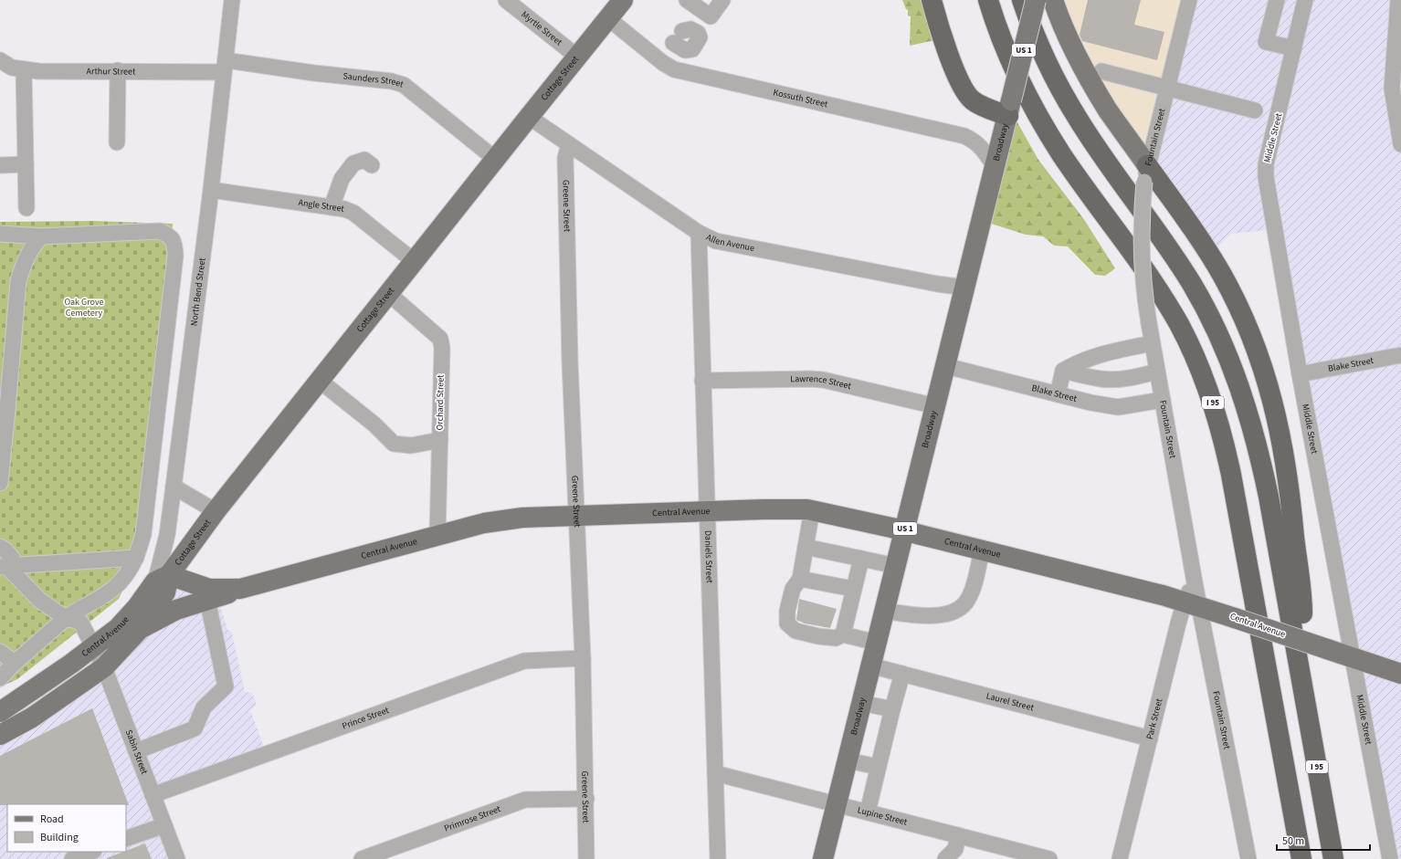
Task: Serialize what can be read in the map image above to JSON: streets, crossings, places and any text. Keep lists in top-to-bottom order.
{
  "streets": {
    "highway": ["I 95"],
    "main road": [
      "US 1",
      "Cottage Street",
      "Broadway",
      "Central Avenue"
    ],
    "street": [
      "Myrtle Street",
      "Arthur Street",
      "Saunders Street",
      "Kossuth Street",
      "Fountain Street",
      "Middle Street",
      "Greene Street",
      "Angle Street",
      "Allen Avenue",
      "North Bend Street",
      "Blake Street",
      "Lawrence Street",
      "Orchard Street",
      "Daniels Street",
      "Laurel Street",
      "Prince Street",
      "Park Street",
      "Sabin Street",
      "Lupine Street",
      "Primrose Street"
    ]
  },
  "crossings": [
    ["Myrtle Street", "Cottage Street"],
    ["Arthur Street", "Saunders Street"],
    ["Arthur Street", "North Bend Street"],
    ["Cottage Street", "Saunders Street"],
    ["Cottage Street", "Kossuth Street"],
    ["Cottage Street", "Angle Street"],
    ["Cottage Street", "Allen Avenue"],
    ["Cottage Street", "North Bend Street"],
    ["Cottage Street", "Orchard Street"],
    ["Cottage Street", "Central Avenue"],
    ["Saunders Street", "North Bend Street"],
    ["Kossuth Street", "Broadway"],
    ["Fountain Street", "Blake Street"],
    ["Fountain Street", "Central Avenue"],
    ["Fountain Street", "Park Street"],
    ["Middle Street", "Blake Street"],
    ["Middle Street", "Central Avenue"],
    ["Broadway", "Allen Avenue"],
    ["Broadway", "Blake Street"],
    ["Broadway", "Lawrence Street"],
    ["Broadway", "Central Avenue"],
    ["Broadway", "Laurel Street"],
    ["Broadway", "Lupine Street"],
    ["Greene Street", "Allen Avenue"],
    ["Greene Street", "Central Avenue"],
    ["Greene Street", "Prince Street"],
    ["Greene Street", "Primrose Street"],
    ["Angle Street", "North Bend Street"],
    ["Allen Avenue", "Daniels Street"],
    ["North Bend Street", "Central Avenue"],
    ["Lawrence Street", "Daniels Street"],
    ["Orchard Street", "Central Avenue"],
    ["Central Avenue", "Daniels Street"],
    ["Central Avenue", "Park Street"],
    ["Central Avenue", "Sabin Street"],
    ["Daniels Street", "Lupine Street"],
    ["Laurel Street", "Park Street"],
    ["Prince Street", "Sabin Street"]
  ],
  "parks": ["Oak Grove Cemetery"],
  "legend": ["Road", "Building"],
  "scale_bar": "50 m"
}
